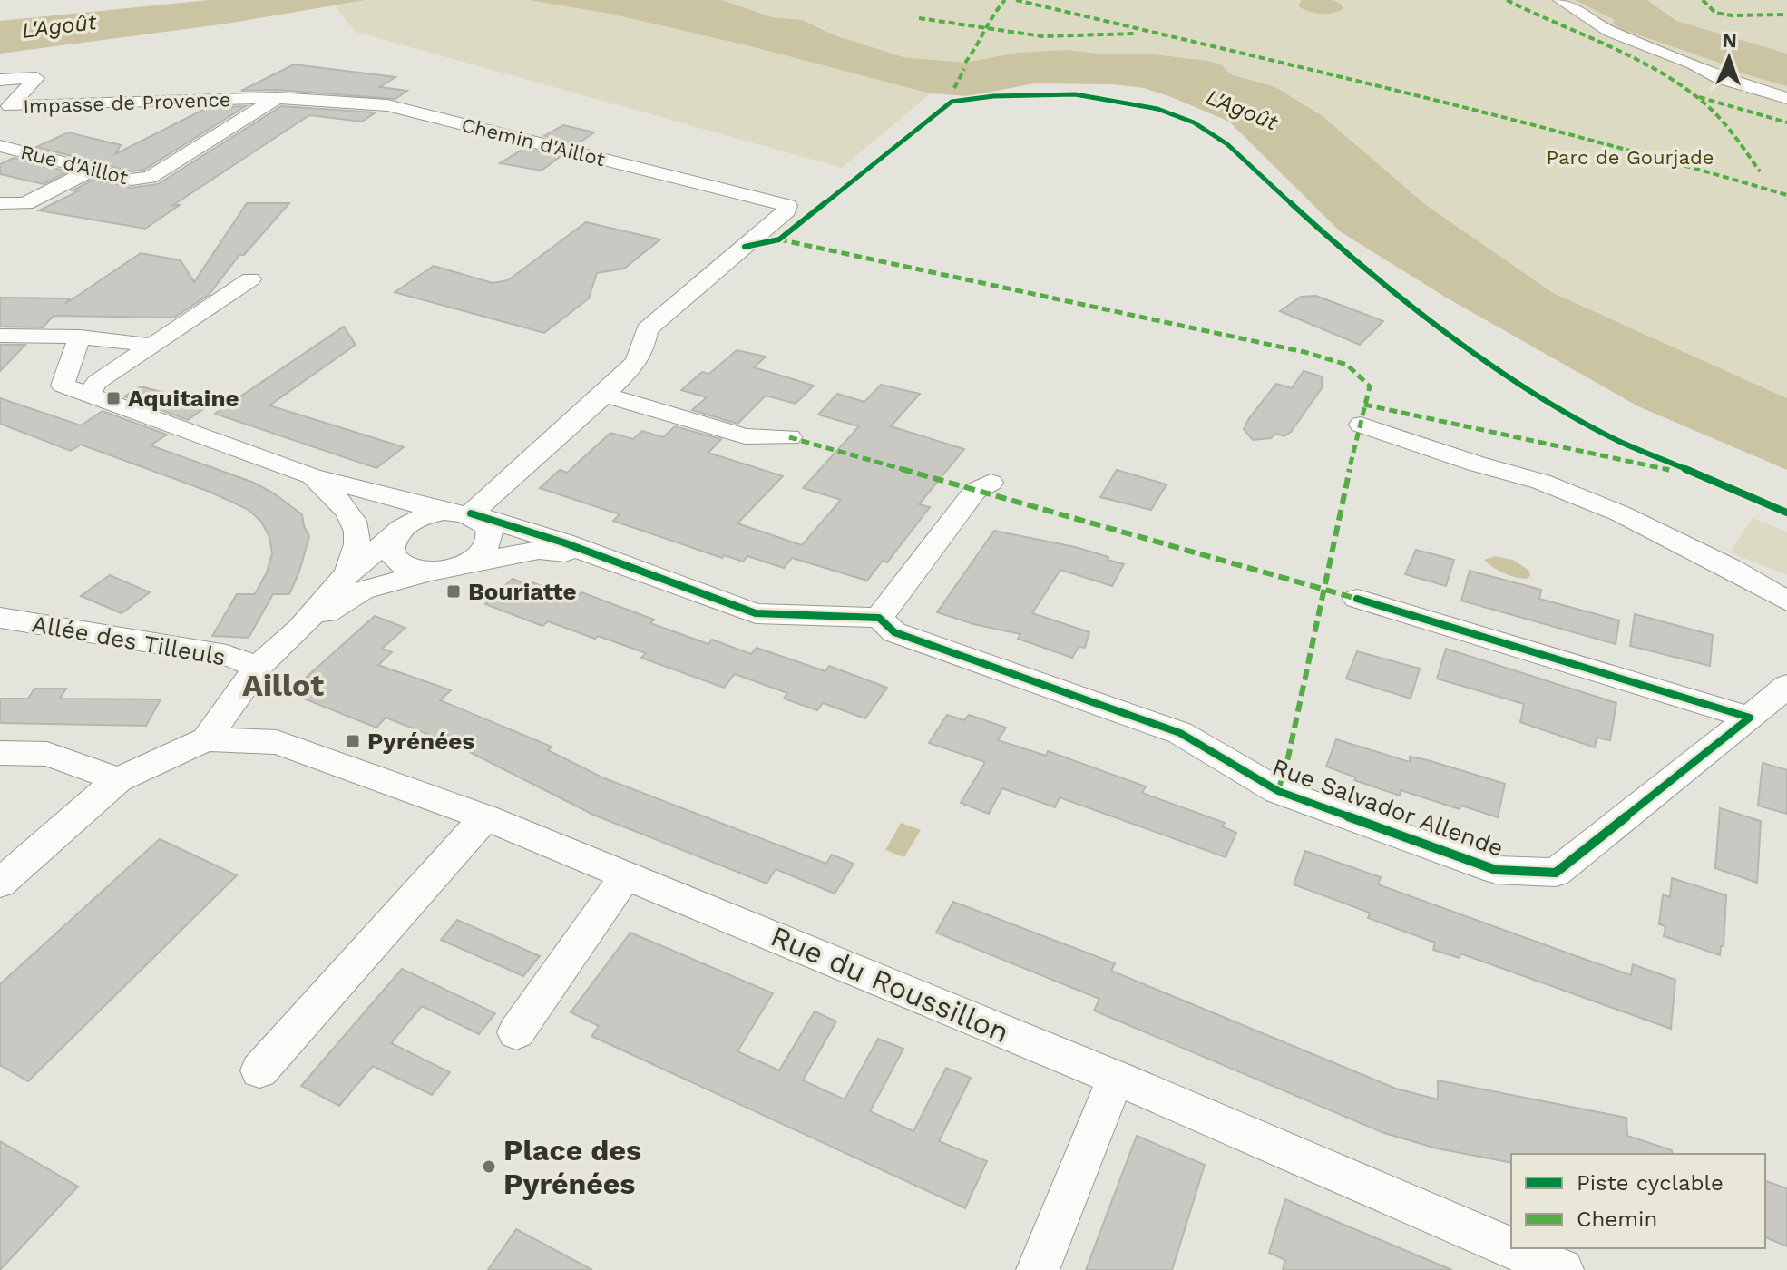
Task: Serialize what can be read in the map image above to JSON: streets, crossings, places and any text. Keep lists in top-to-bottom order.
{
  "streets": {
    "street": [
      "Impasse de Provence",
      "Chemin d'Aillot",
      "Rue d'Aillot",
      "Allée des Tilleuls",
      "Rue Salvador Allende",
      "Rue du Roussillon"
    ]
  },
  "crossings": [
    ["Impasse de Provence", "Chemin d'Aillot"],
    ["Impasse de Provence", "Rue d'Aillot"],
    ["Chemin d'Aillot", "Rue d'Aillot"]
  ],
  "districts": ["Aillot"],
  "water": ["L'Agoût"],
  "parks": ["Parc de Gourjade"],
  "places": {
    "transit": ["Aquitaine", "Bouriatte", "Pyrénées"],
    "other": ["Place des Pyrénées"]
  },
  "legend": ["Piste cyclable", "Chemin"],
  "north": "top"
}
